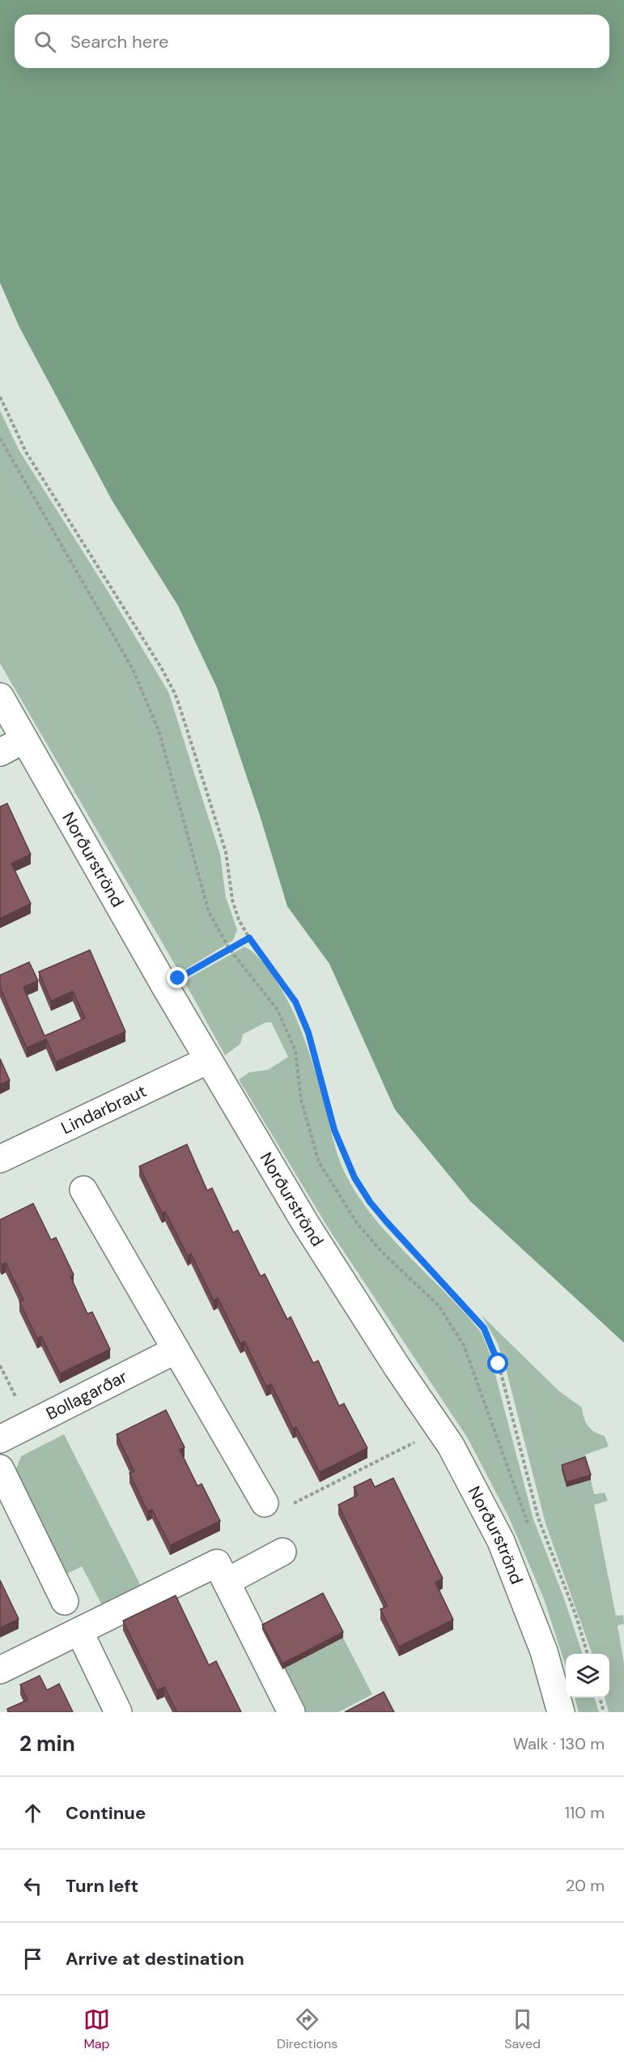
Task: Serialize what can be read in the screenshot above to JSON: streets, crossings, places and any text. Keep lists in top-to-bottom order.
{
  "streets": {
    "street": ["Norðurströnd", "Lindarbraut", "Bollagarðar"]
  },
  "crossings": [
    ["Norðurströnd", "Lindarbraut"]
  ],
  "page": {
    "search": "Search here",
    "heading": ["2 min", "Walk · 130 m"],
    "list": [
      ["Continue", "110 m"],
      ["Turn left", "20 m"],
      "Arrive at destination"
    ],
    "nav": ["Map", "Directions", "Saved"]
  }
}
